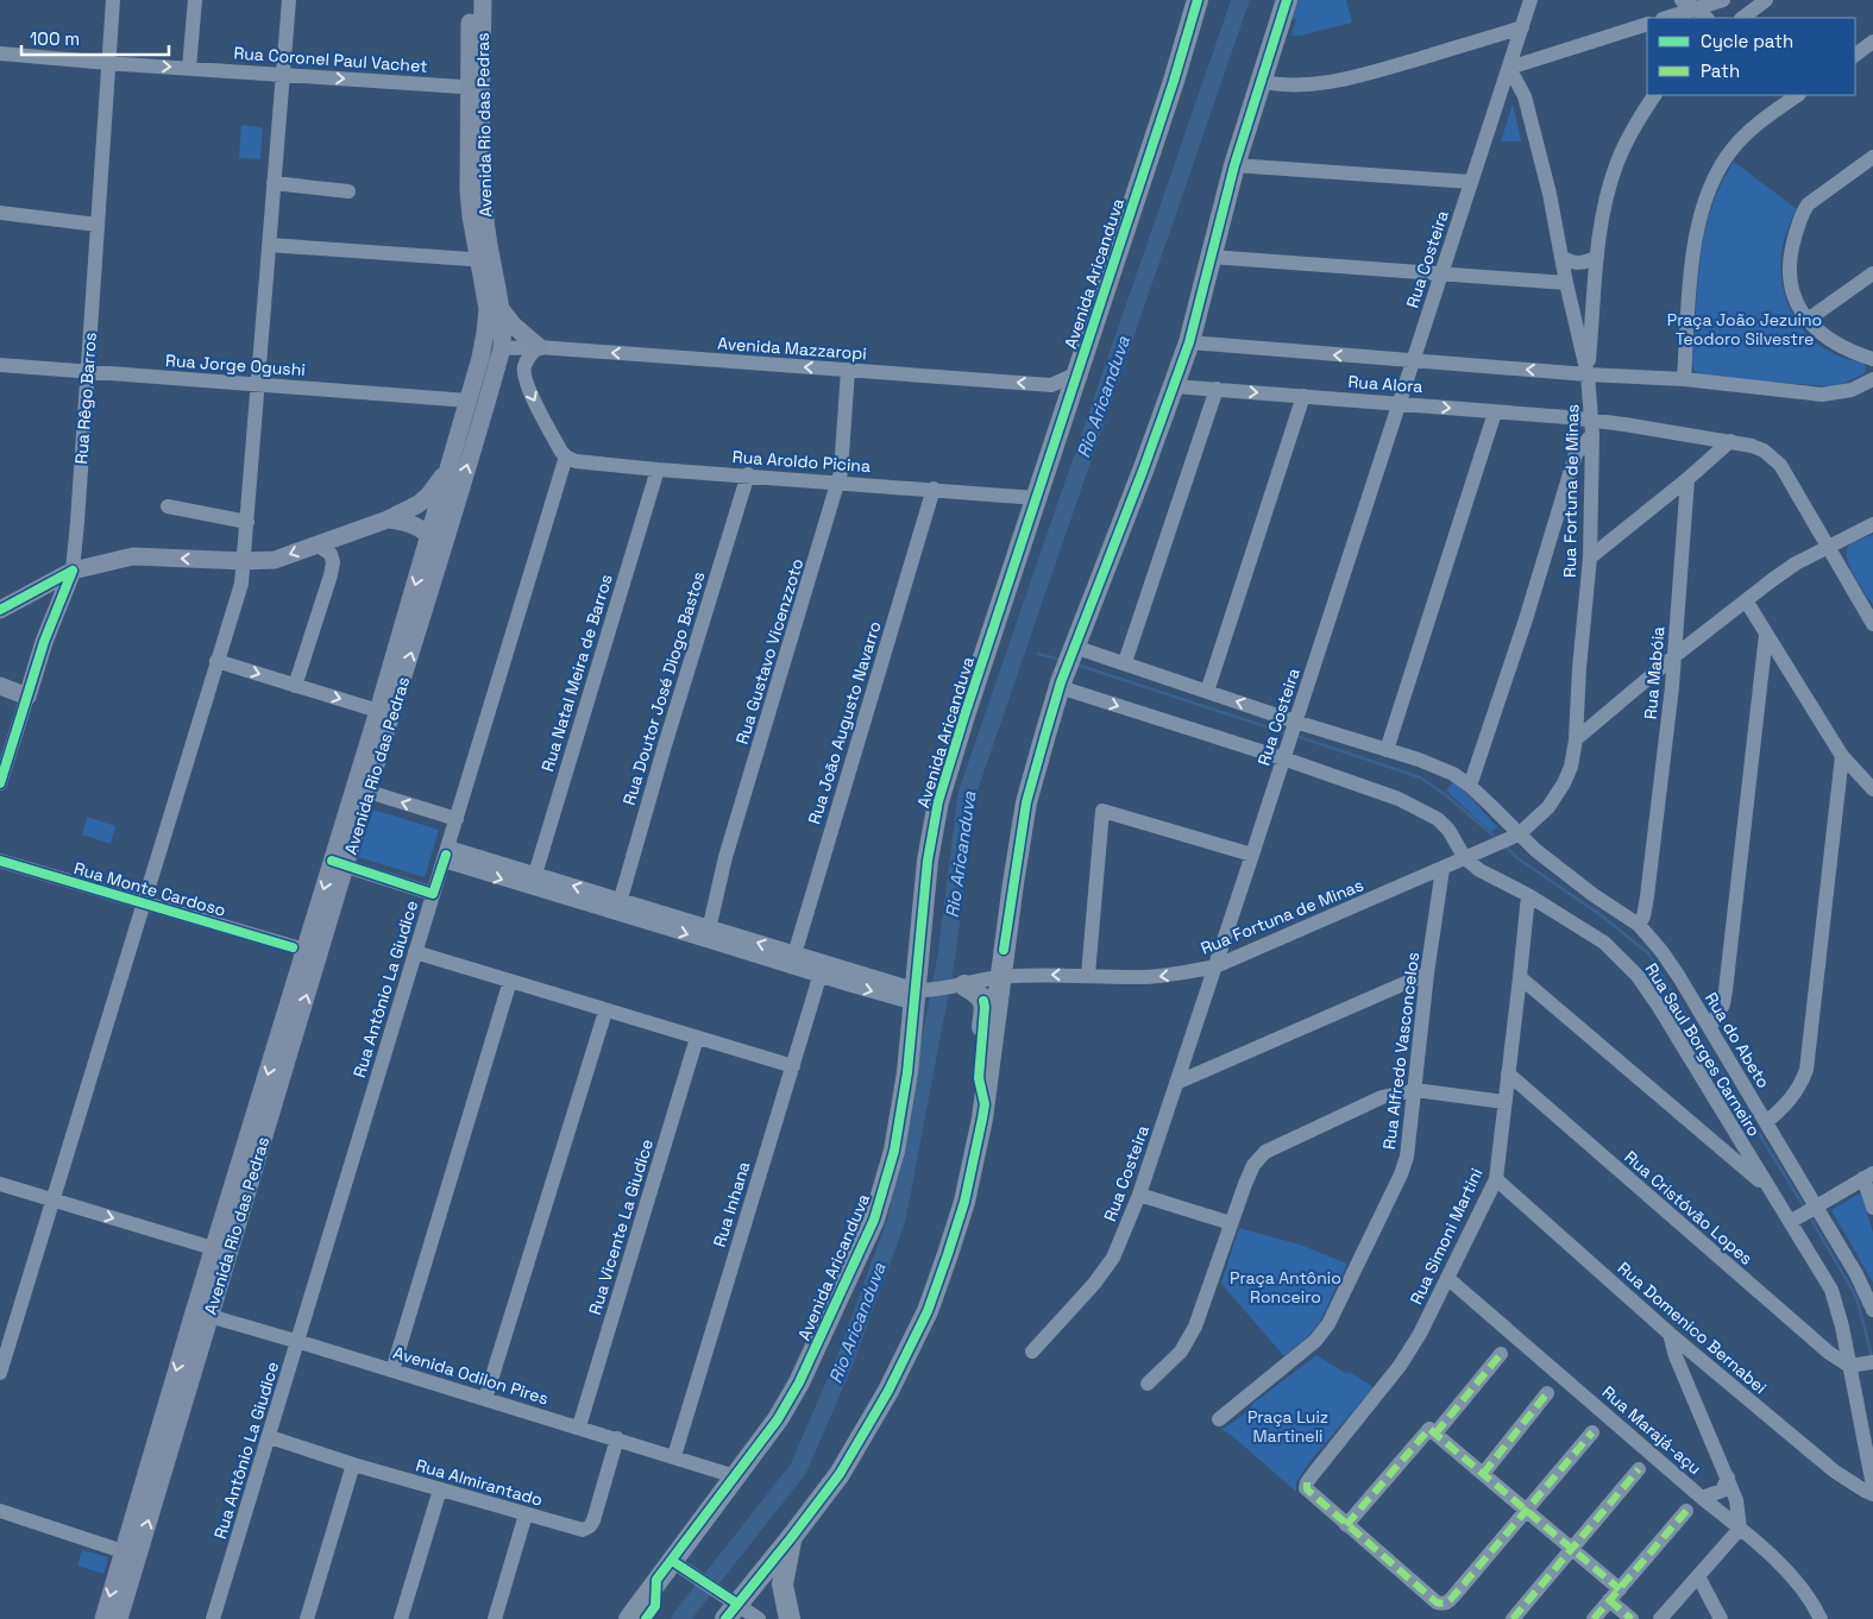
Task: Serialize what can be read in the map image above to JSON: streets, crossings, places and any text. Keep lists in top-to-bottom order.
{
  "streets": {
    "highway": ["Avenida Aricanduva"],
    "main road": ["Avenida Rio das Pedras", "Rua Rêgo Barros"],
    "street": [
      "Rua Coronel Paul Vachet",
      "Rua Costeira",
      "Avenida Mazzaropi",
      "Rua Jorge Ogushi",
      "Rua Alora",
      "Rua Aroldo Picina",
      "Rua Fortuna de Minas",
      "Rua Gustavo Vicenzzoto",
      "Rua Natal Meira de Barros",
      "Rua Mabóia",
      "Rua Doutor José Diogo Bastos",
      "Rua João Augusto Navarro",
      "Rua Monte Cardoso",
      "Rua Antônio La Giudice",
      "Rua do Abeto",
      "Rua Saul Borges Carneiro",
      "Rua Alfredo Vasconcelos",
      "Rua Inhana",
      "Rua Cristóvão Lopes",
      "Rua Vicente La Giudice",
      "Rua Simoni Martini",
      "Rua Domenico Bernabei",
      "Avenida Odilon Pires",
      "Rua Marajá-açu",
      "Rua Almirantado"
    ]
  },
  "crossings": [
    ["Rua Coronel Paul Vachet", "Avenida Rio das Pedras"],
    ["Rua Coronel Paul Vachet", "Rua Rêgo Barros"],
    ["Avenida Rio das Pedras", "Avenida Mazzaropi"],
    ["Avenida Rio das Pedras", "Rua Jorge Ogushi"],
    ["Avenida Rio das Pedras", "Rua Monte Cardoso"],
    ["Avenida Rio das Pedras", "Avenida Odilon Pires"],
    ["Rua Costeira", "Rua Alora"],
    ["Rua Costeira", "Rua Fortuna de Minas"],
    ["Rua Costeira", "Rua do Abeto"],
    ["Rua Costeira", "Rua Saul Borges Carneiro"],
    ["Avenida Aricanduva", "Avenida Mazzaropi"],
    ["Avenida Aricanduva", "Rua Aroldo Picina"],
    ["Avenida Aricanduva", "Rua Fortuna de Minas"],
    ["Avenida Aricanduva", "Avenida Odilon Pires"],
    ["Avenida Mazzaropi", "Rua Gustavo Vicenzzoto"],
    ["Rua Jorge Ogushi", "Rua Rêgo Barros"],
    ["Rua Alora", "Rua Fortuna de Minas"],
    ["Rua Aroldo Picina", "Rua Gustavo Vicenzzoto"],
    ["Rua Aroldo Picina", "Rua Natal Meira de Barros"],
    ["Rua Aroldo Picina", "Rua Doutor José Diogo Bastos"],
    ["Rua Aroldo Picina", "Rua João Augusto Navarro"],
    ["Rua Aroldo Picina", "Rua Antônio La Giudice"],
    ["Rua Fortuna de Minas", "Rua do Abeto"],
    ["Rua Fortuna de Minas", "Rua Saul Borges Carneiro"],
    ["Rua Fortuna de Minas", "Rua Alfredo Vasconcelos"],
    ["Rua Mabóia", "Rua do Abeto"],
    ["Rua Antônio La Giudice", "Avenida Odilon Pires"],
    ["Rua Antônio La Giudice", "Rua Almirantado"],
    ["Rua Saul Borges Carneiro", "Rua Cristóvão Lopes"],
    ["Rua Saul Borges Carneiro", "Rua Simoni Martini"],
    ["Rua Inhana", "Avenida Odilon Pires"],
    ["Rua Cristóvão Lopes", "Rua Simoni Martini"],
    ["Rua Vicente La Giudice", "Avenida Odilon Pires"],
    ["Rua Simoni Martini", "Rua Domenico Bernabei"],
    ["Rua Simoni Martini", "Rua Marajá-açu"],
    ["Avenida Odilon Pires", "Rua Almirantado"]
  ],
  "one_way": ["Rua Coronel Paul Vachet", "Avenida Mazzaropi"],
  "water": ["Rio Aricanduva"],
  "parks": ["Praça João Jezuino Teodoro Silvestre", "Praça Antônio Ronceiro", "Praça Luiz Martineli"],
  "legend": ["Cycle path", "Path"],
  "scale_bar": "100 m"
}
